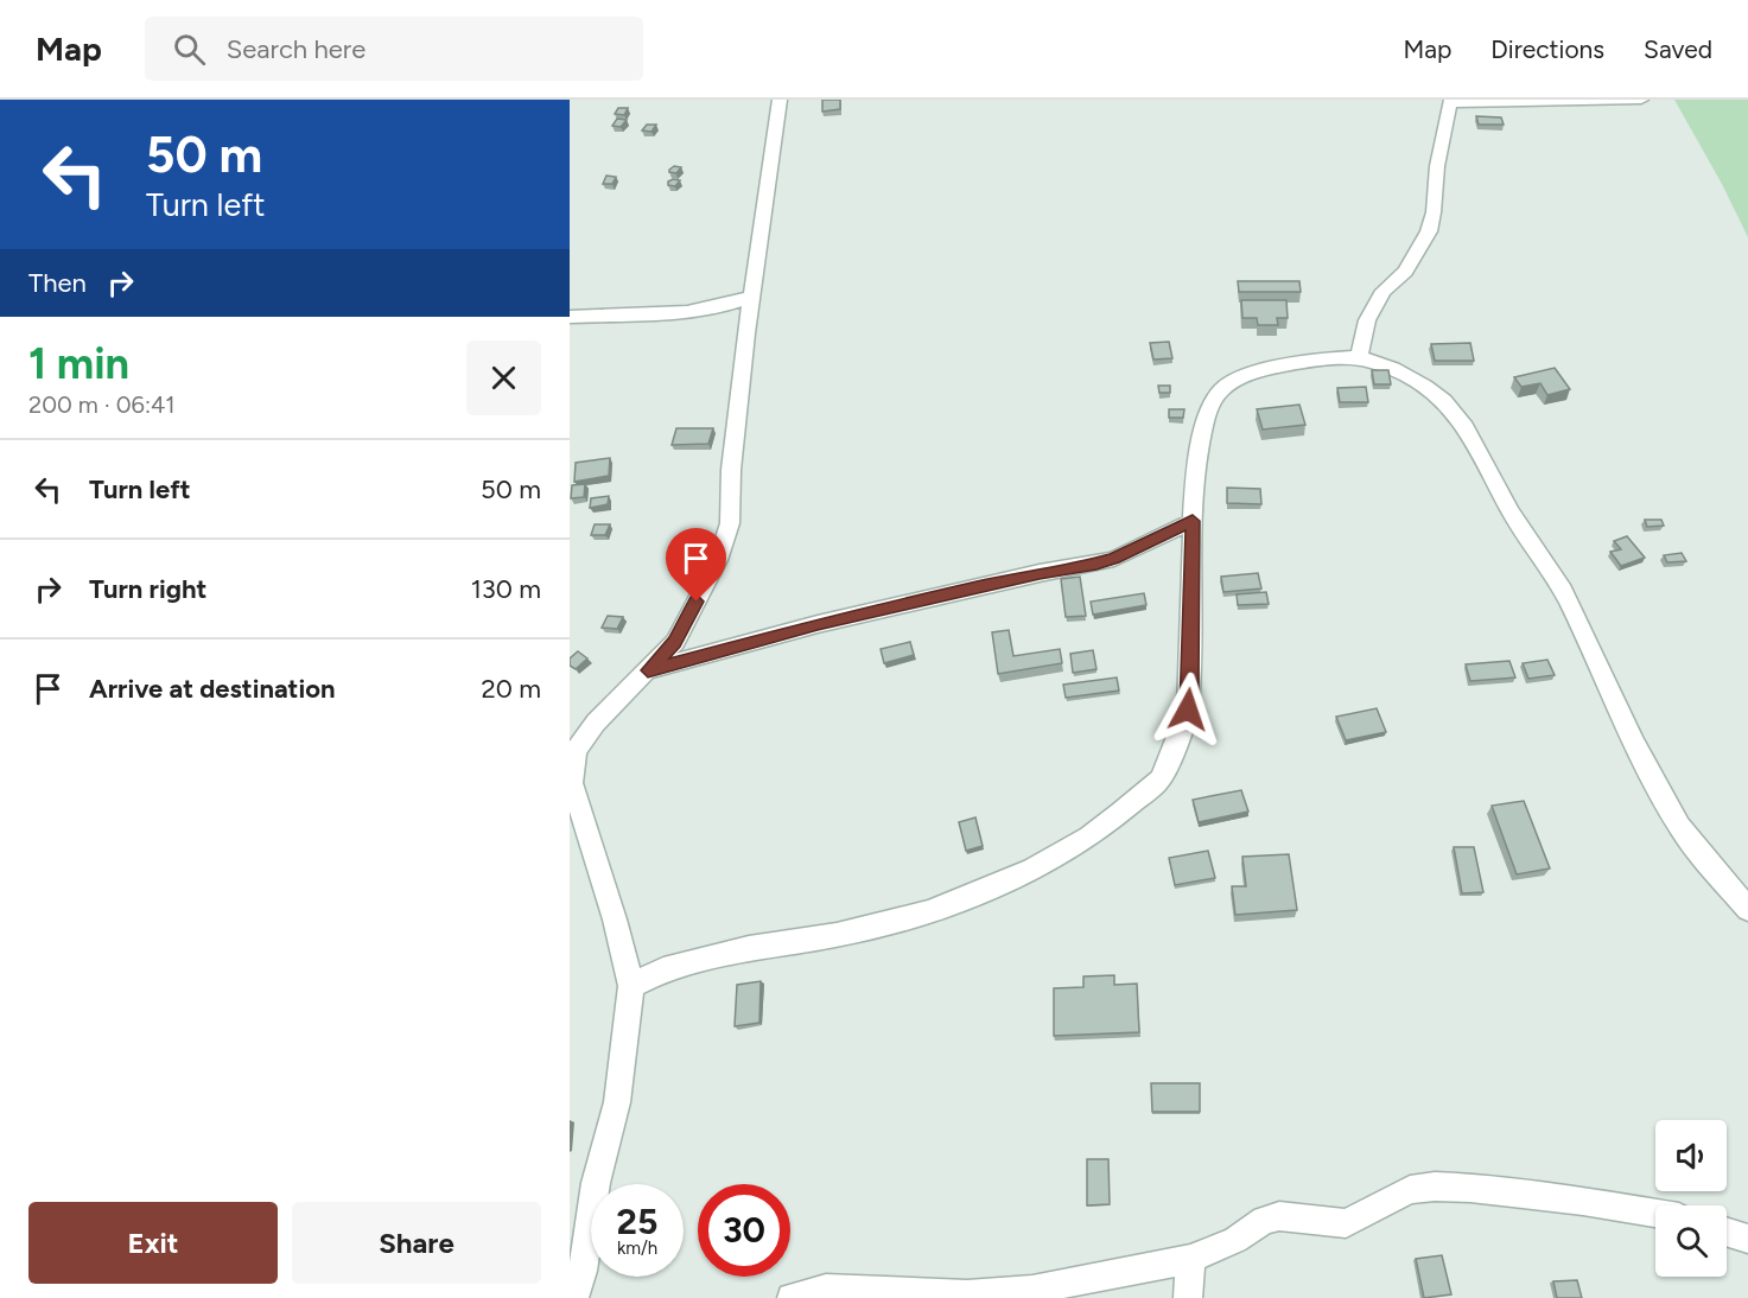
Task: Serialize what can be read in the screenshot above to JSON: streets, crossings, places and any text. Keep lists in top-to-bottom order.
{
  "page": {
    "header": "Map",
    "search": "Search here",
    "nav": ["Map", "Directions", "Saved"],
    "turn": ["50 m", "Turn left"],
    "then": "Then",
    "heading": ["1 min", "200 m · 06:41"],
    "list": [
      {
        "name": "Turn left",
        "value": "50 m"
      },
      {
        "name": "Turn right",
        "value": "130 m"
      },
      {
        "name": "Arrive at destination",
        "value": "20 m"
      }
    ],
    "speed": "25 km/h",
    "limit": "30",
    "buttons": ["Exit", "Share"]
  }
}
